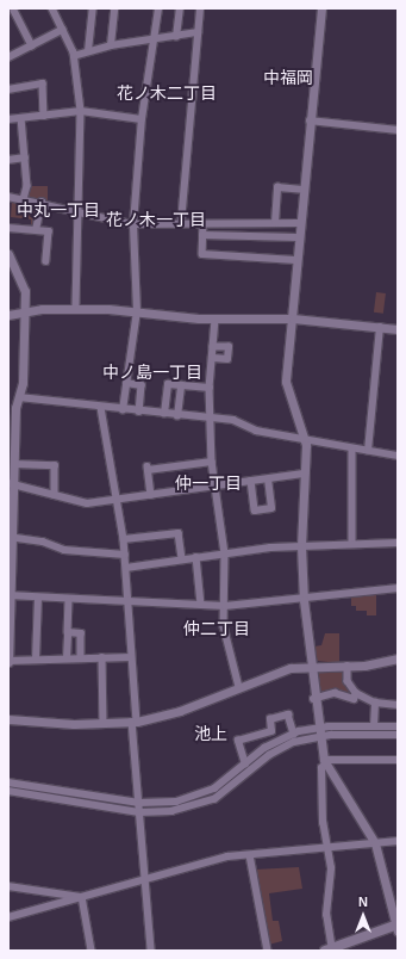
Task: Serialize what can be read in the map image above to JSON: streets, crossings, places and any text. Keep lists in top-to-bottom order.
{
  "districts": [
    "中福岡",
    "花ノ木二丁目",
    "中丸一丁目",
    "花ノ木一丁目",
    "中ノ島一丁目",
    "仲一丁目",
    "仲二丁目",
    "池上"
  ],
  "north": "top"
}
